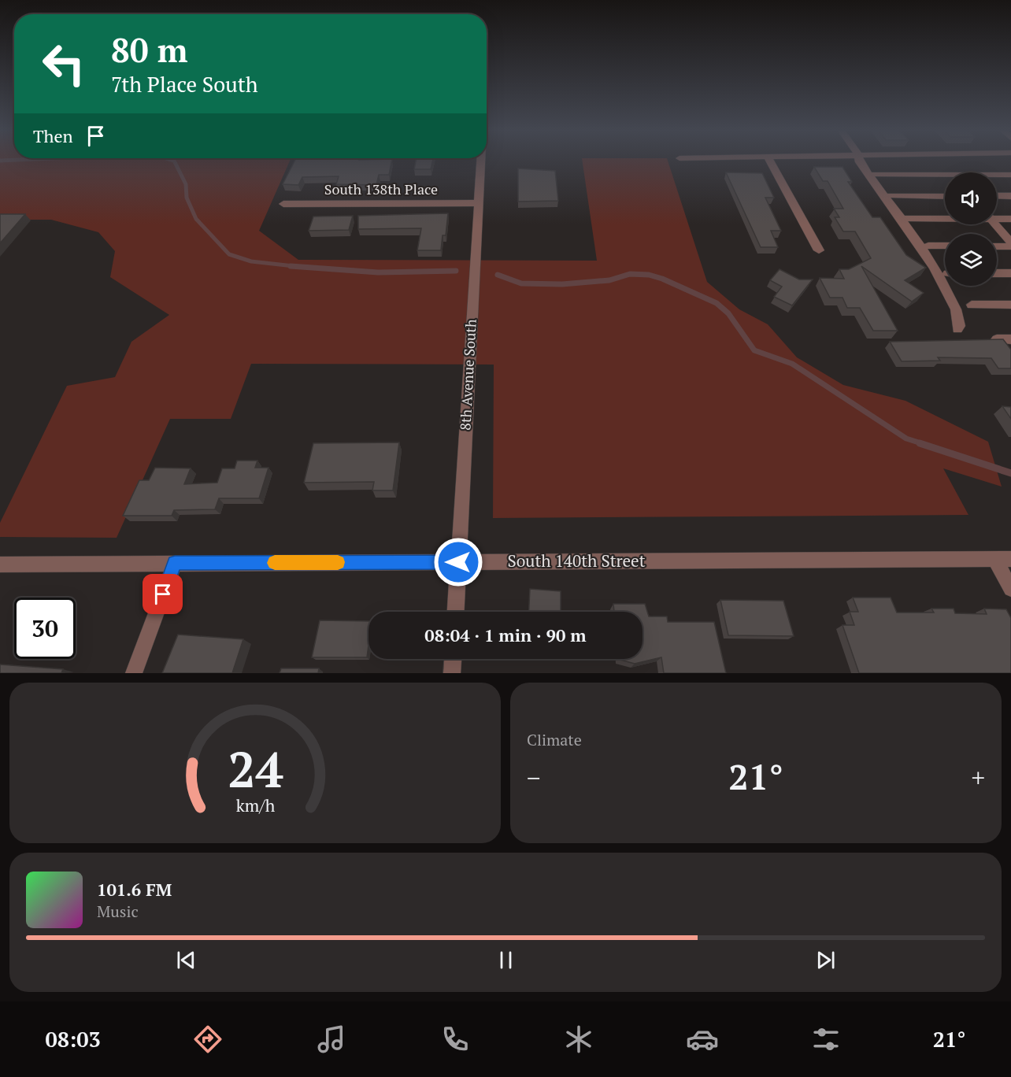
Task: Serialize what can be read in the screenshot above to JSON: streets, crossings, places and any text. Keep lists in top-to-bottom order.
{
  "streets": {
    "street": ["South 138th Place", "8th Avenue South", "South 140th Street"]
  },
  "crossings": [
    ["South 138th Place", "8th Avenue South"],
    ["8th Avenue South", "South 140th Street"]
  ],
  "page": {
    "turn": ["80 m", "7th Place South"],
    "then": "Then",
    "limit": "30",
    "trip": "08:04 · 1 min · 90 m",
    "tile": "Climate",
    "heat": ["−", "21°", "+"],
    "song": ["101.6 FM", "Music"],
    "tabs": ["08:03", "21°"],
    "gauge": ["24", "km/h"]
  }
}
